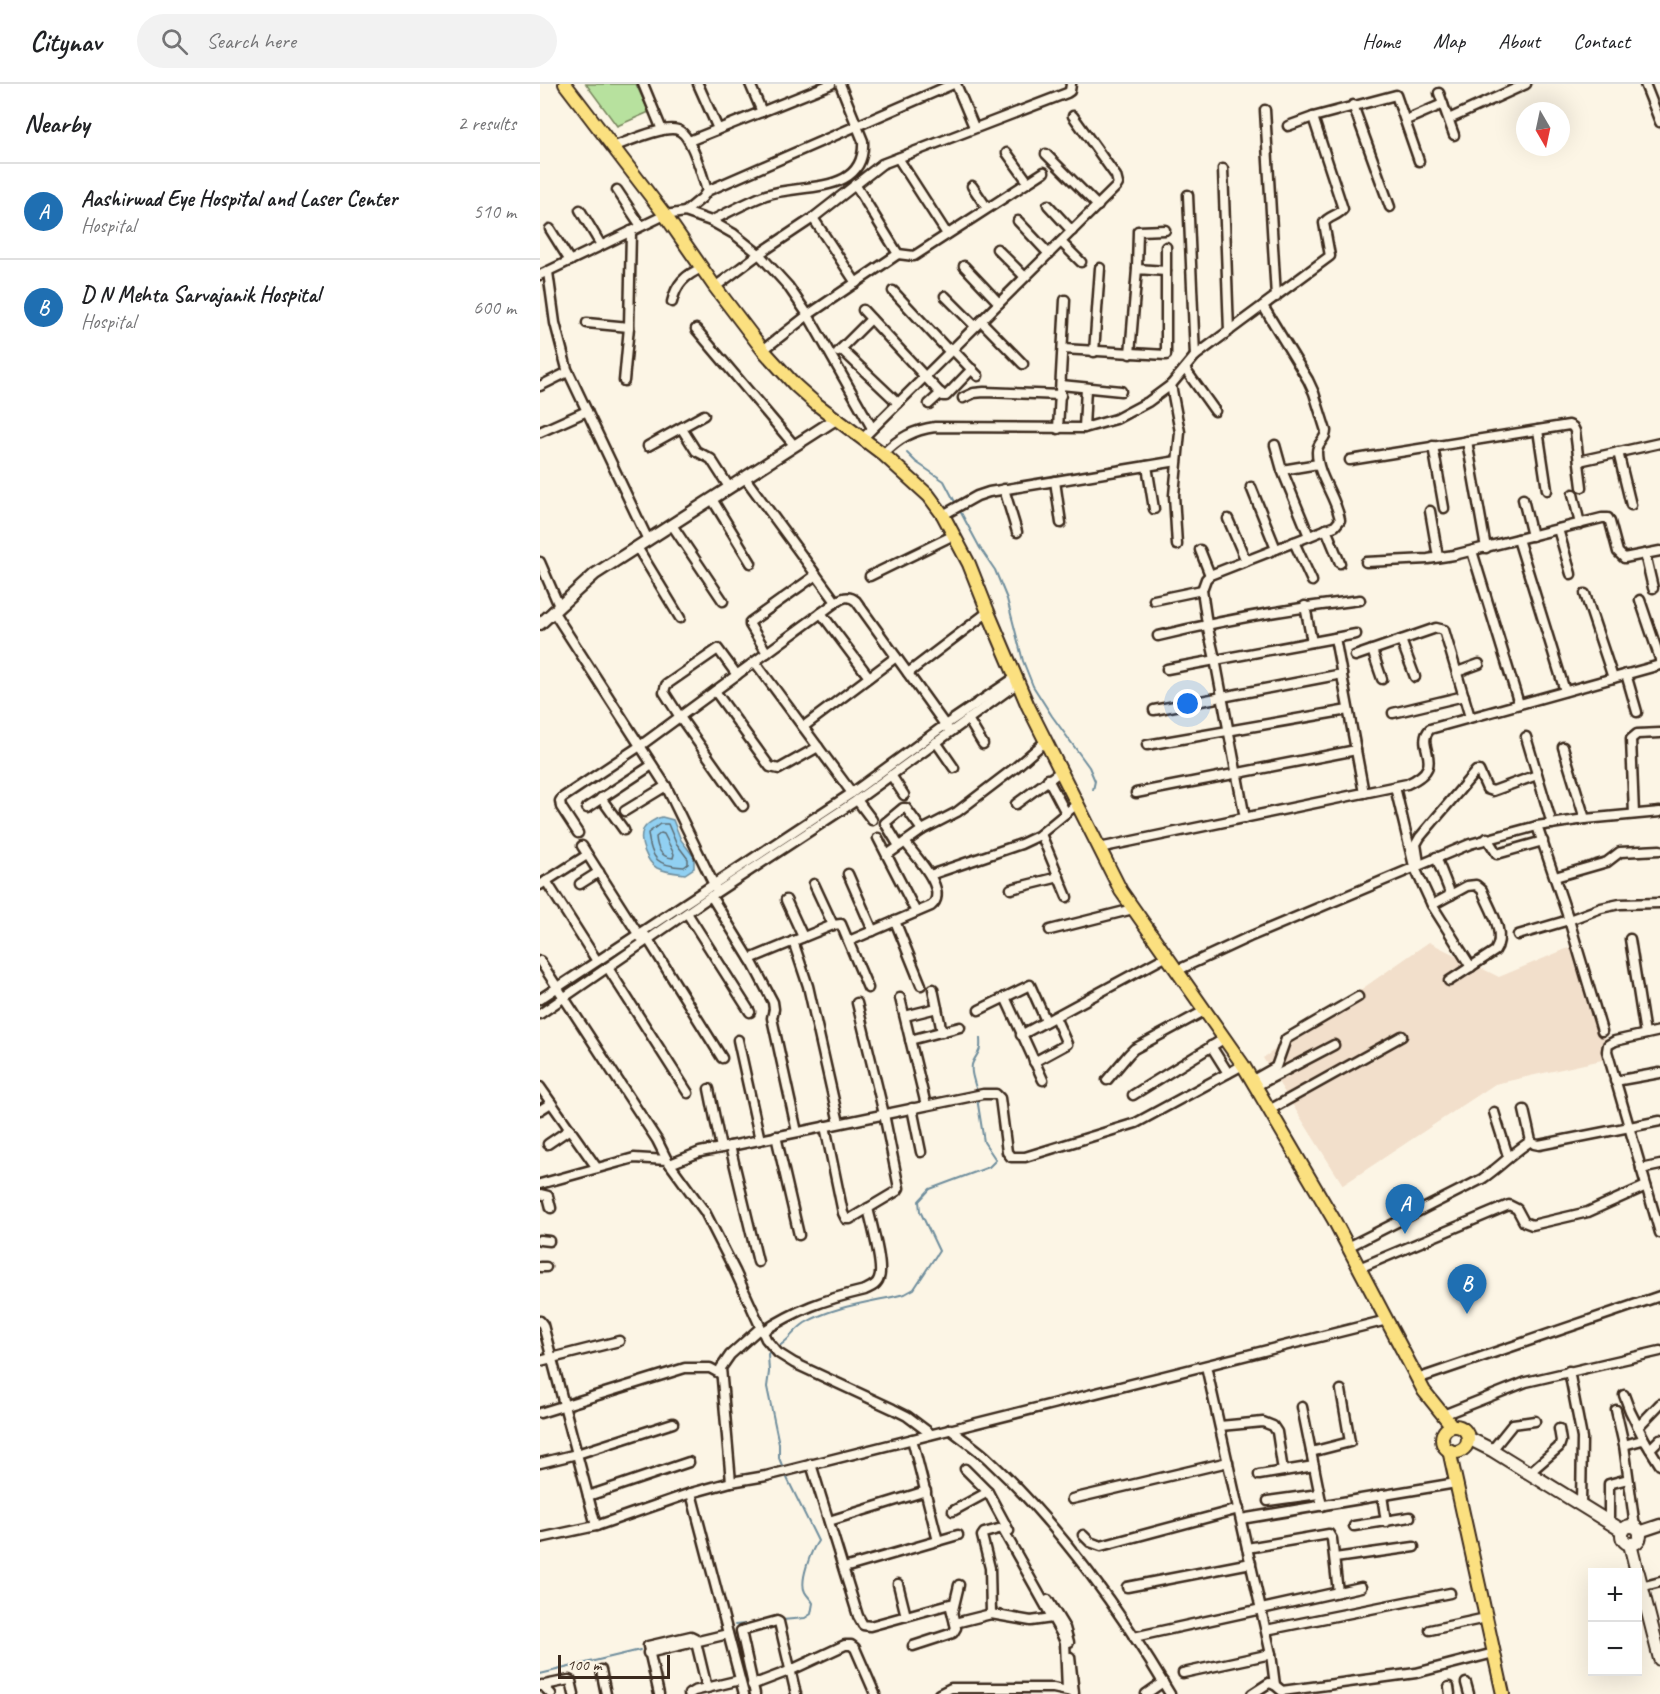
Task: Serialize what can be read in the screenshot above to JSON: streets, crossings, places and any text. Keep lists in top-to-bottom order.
{
  "scale_bar": "100 m",
  "north": "bottom",
  "page": {
    "header": "Citynav",
    "search": "Search here",
    "nav": [
      "Home",
      "Map",
      "About",
      "Contact"
    ],
    "heading": ["Nearby", "2 results"],
    "list": [
      {
        "mark": "A",
        "name": "Aashirwad Eye Hospital and Laser Center",
        "note": "Hospital",
        "value": "510 m"
      },
      {
        "mark": "B",
        "name": "D N Mehta Sarvajanik Hospital",
        "note": "Hospital",
        "value": "600 m"
      }
    ],
    "pins": ["A", "B"],
    "map_buttons": ["+", "−"],
    "scale": "100 m"
  }
}
